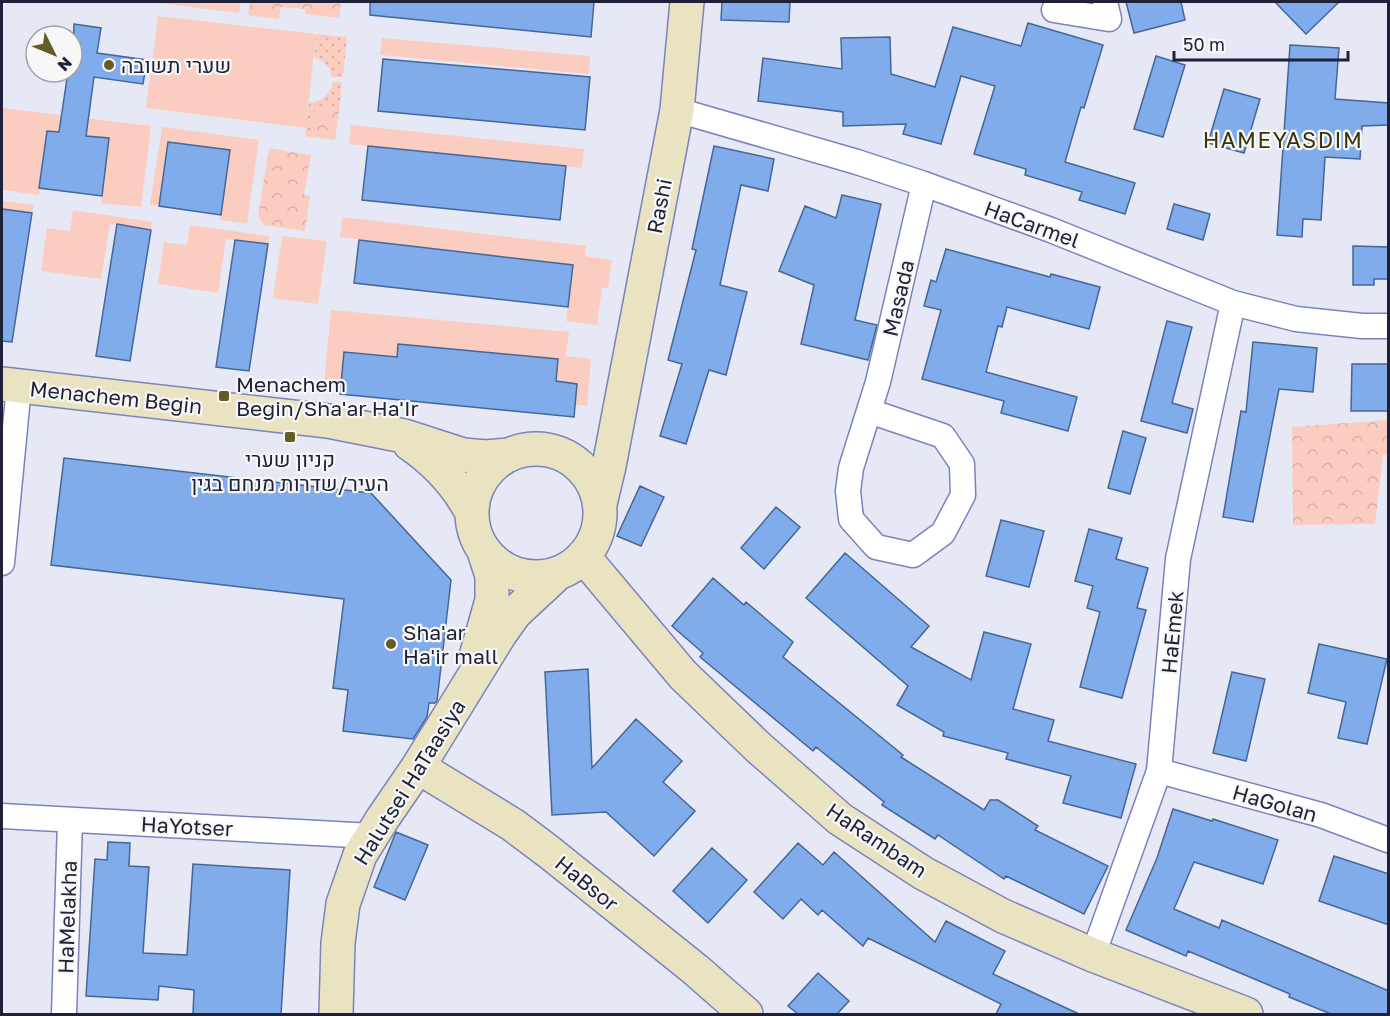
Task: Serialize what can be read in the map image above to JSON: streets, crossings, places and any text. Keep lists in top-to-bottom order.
{
  "streets": {
    "street": [
      "Rashi",
      "HaCarmel",
      "Masada",
      "Menachem Begin",
      "HaEmek",
      "Halutsei HaTaasiya",
      "HaGolan",
      "HaYotser",
      "HaRambam",
      "HaBsor",
      "HaMelakha"
    ]
  },
  "crossings": [
    ["Rashi", "HaCarmel"],
    ["Rashi", "Menachem Begin"],
    ["Rashi", "Halutsei HaTaasiya"],
    ["Rashi", "HaRambam"],
    ["HaCarmel", "Masada"],
    ["HaCarmel", "HaEmek"],
    ["Menachem Begin", "Halutsei HaTaasiya"],
    ["Menachem Begin", "HaRambam"],
    ["HaEmek", "HaGolan"],
    ["HaEmek", "HaRambam"],
    ["Halutsei HaTaasiya", "HaYotser"],
    ["Halutsei HaTaasiya", "HaRambam"],
    ["Halutsei HaTaasiya", "HaBsor"],
    ["HaYotser", "HaMelakha"]
  ],
  "districts": ["HAMEYASDIM"],
  "places": {
    "other": ["שערי תשובה", "Sha'ar Ha'ir mall"],
    "transit": ["Menachem Begin/Sha'ar Ha'Ir", "קניון שערי העיר/שדרות מנחם בגין"]
  },
  "scale_bar": "50 m",
  "north": "bottom right"
}
